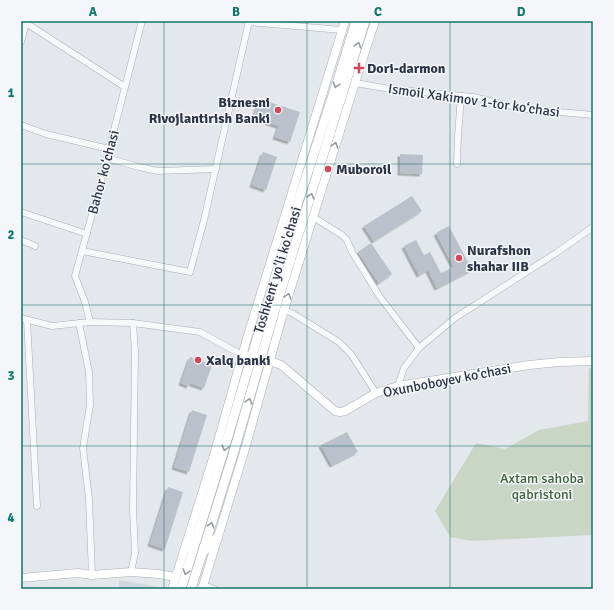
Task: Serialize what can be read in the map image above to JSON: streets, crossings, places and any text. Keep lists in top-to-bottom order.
{
  "streets": {
    "main road": ["Toshkent yo'li ko'chasi", "Oxunboboyev ko‘chasi"],
    "street": ["Ismoil Xakimov 1-tor ko‘chasi", "Bahor ko‘chasi"]
  },
  "crossings": [
    ["Toshkent yo'li ko'chasi", "Oxunboboyev ko‘chasi"]
  ],
  "parks": ["Axtam sahoba qabristoni"],
  "places": {
    "health": ["Dori-darmon"],
    "other": [
      "Biznesni Rivojlantirish Banki",
      "Muboroil",
      "Nurafshon shahar IIB",
      "Xalq banki"
    ]
  },
  "grid": {
    "columns": [
      "A",
      "B",
      "C",
      "D"
    ],
    "rows": [
      "1",
      "2",
      "3",
      "4"
    ]
  }
}
